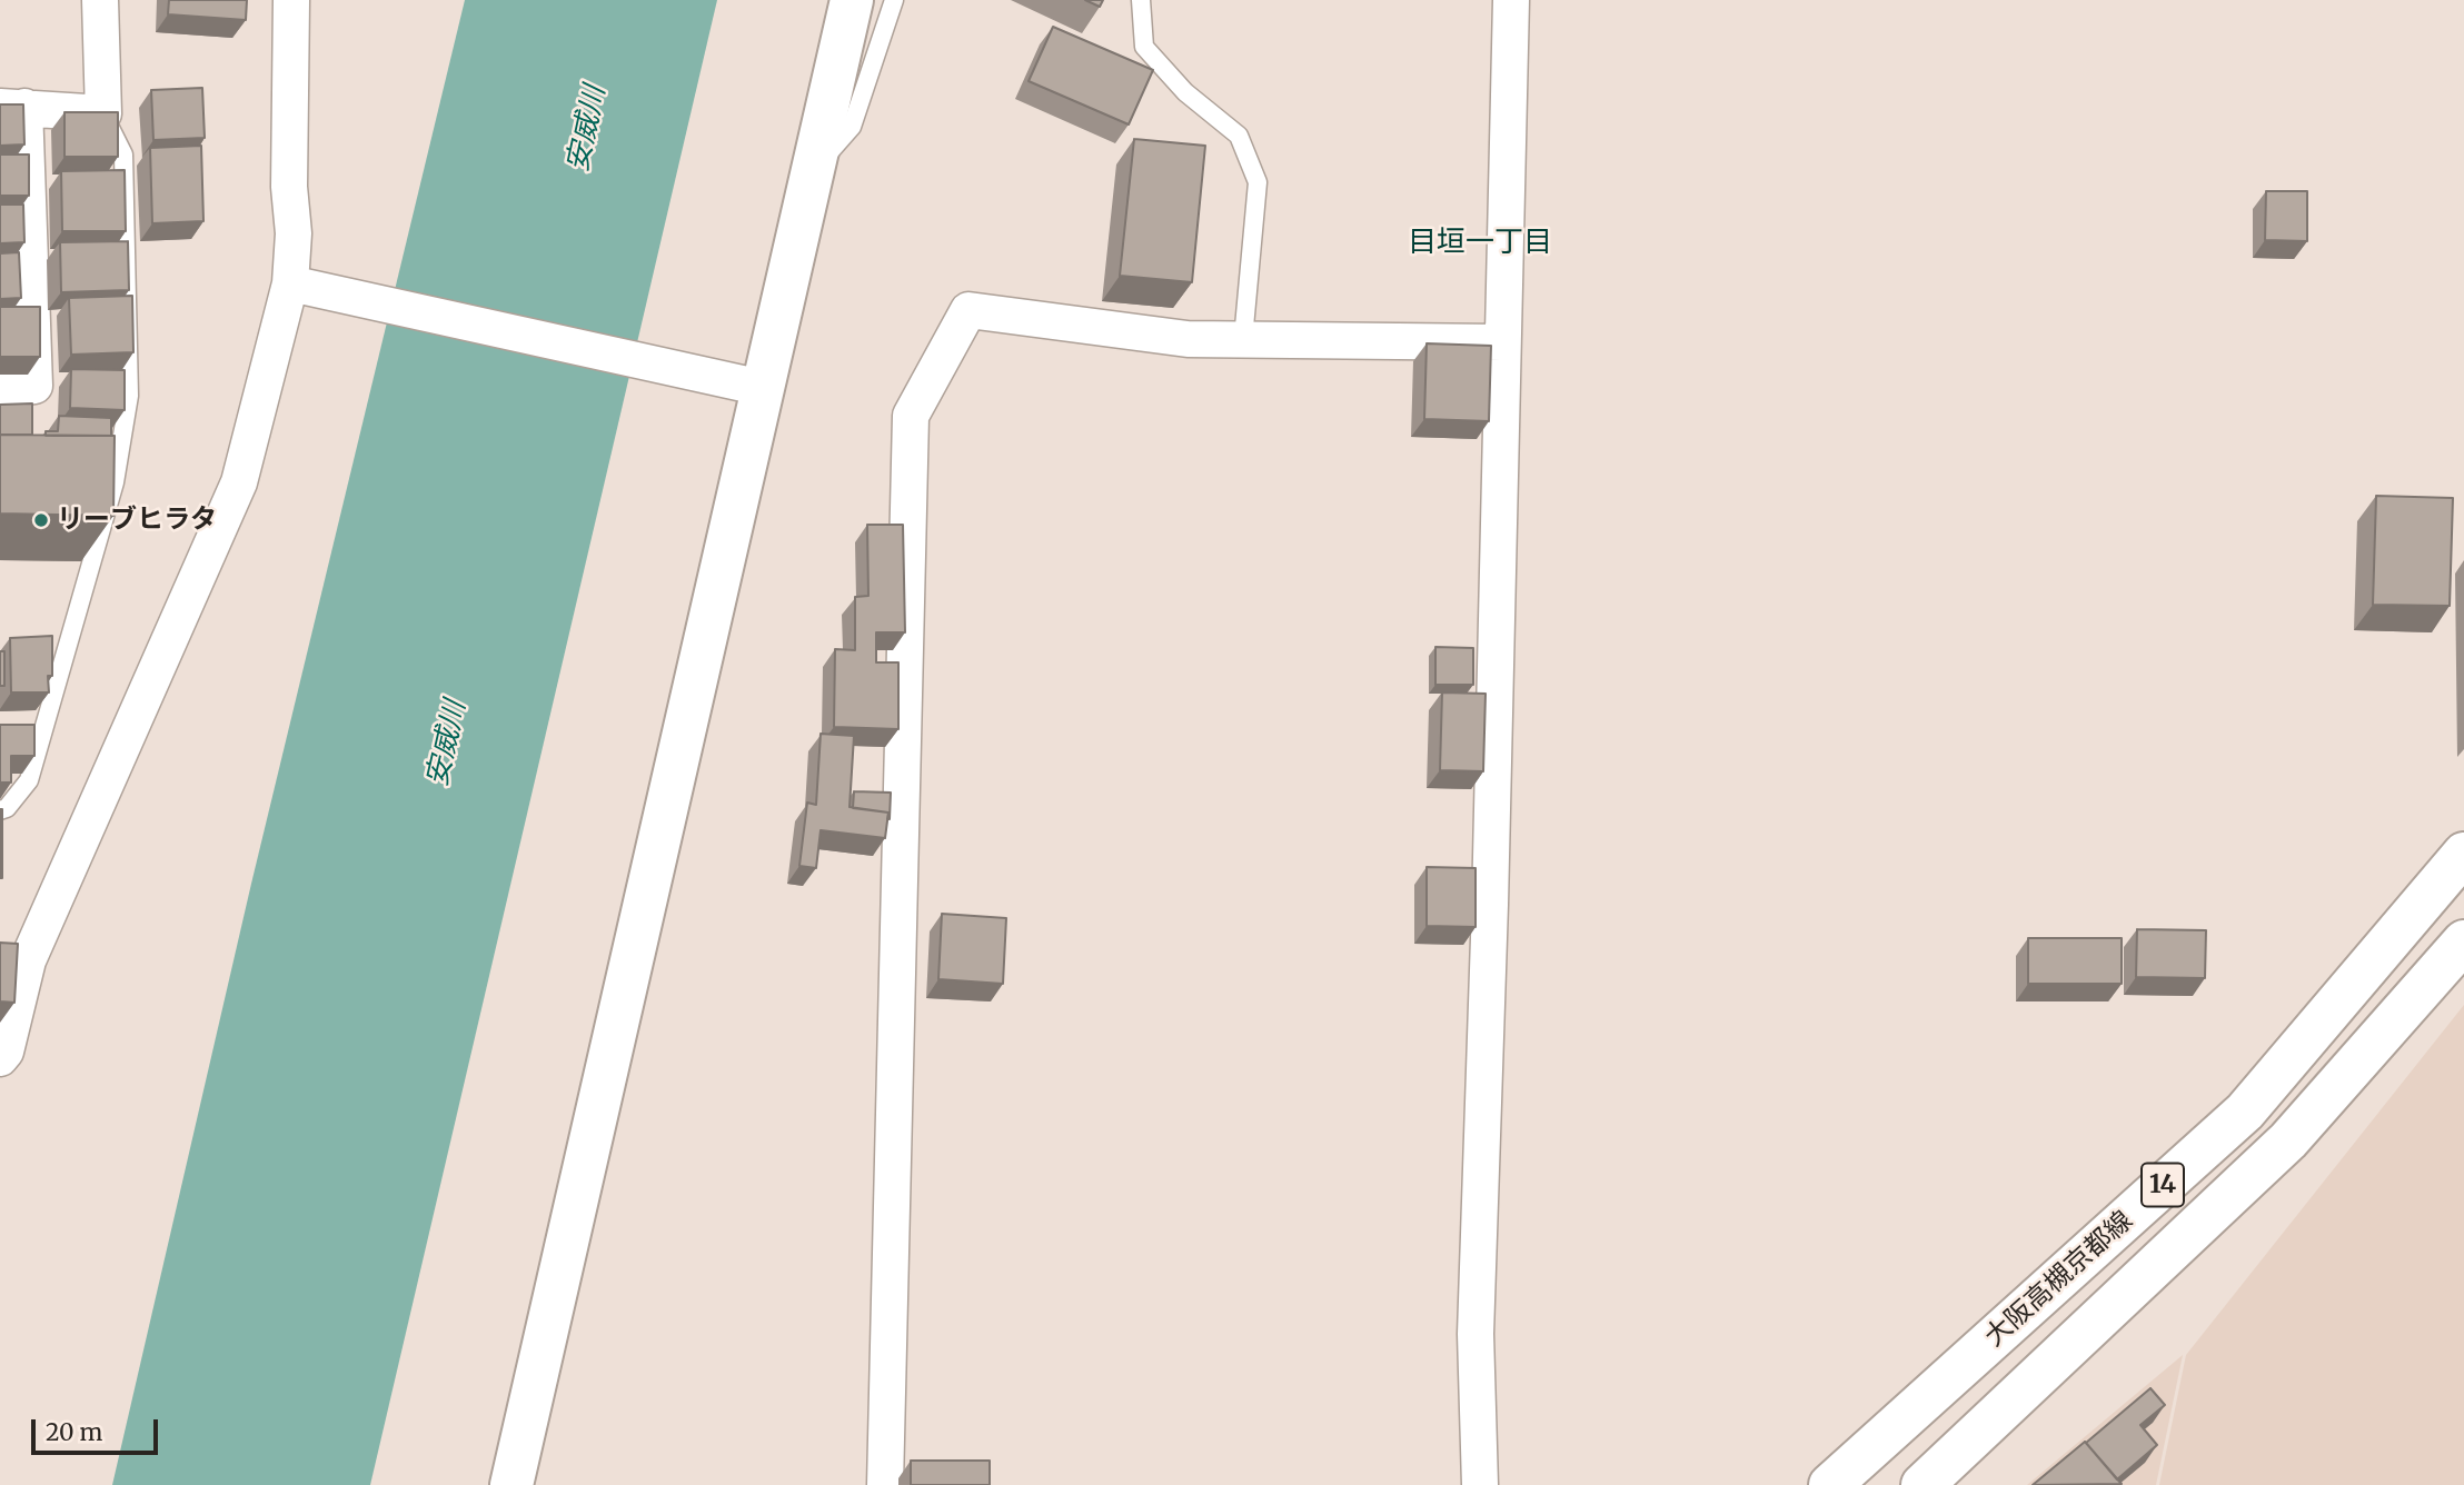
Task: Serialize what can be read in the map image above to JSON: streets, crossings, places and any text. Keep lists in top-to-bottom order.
{
  "streets": {
    "main road": ["14", "大阪高槻京都線"]
  },
  "districts": ["目垣一丁目"],
  "water": ["安威川"],
  "places": ["リーブヒラタ"],
  "scale_bar": "20 m"
}
